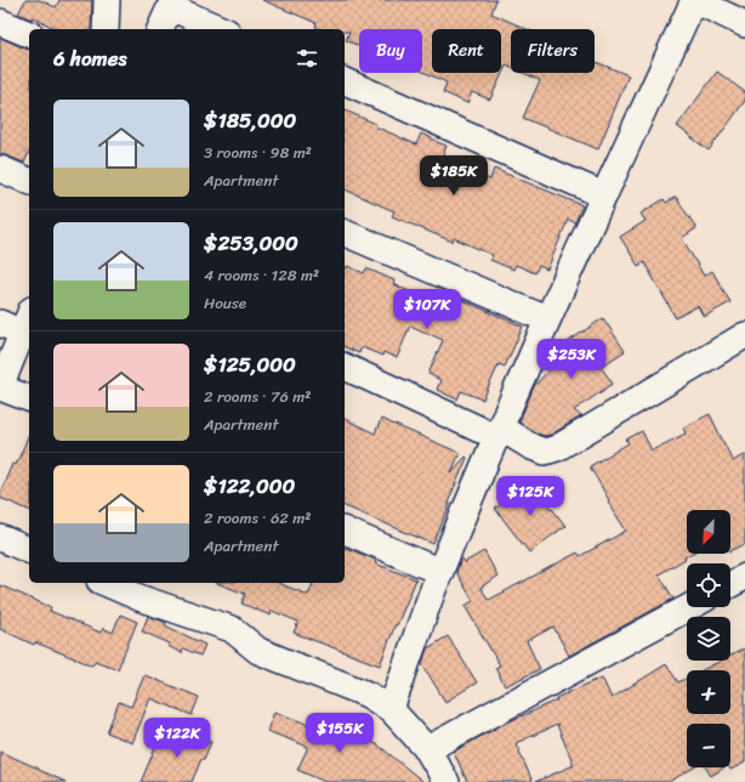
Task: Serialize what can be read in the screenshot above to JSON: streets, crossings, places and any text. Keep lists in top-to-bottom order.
{
  "north": "bottom left",
  "page": {
    "chip": ["Buy", "Rent", "Filters"],
    "heading": "6 homes",
    "list": [
      {
        "name": "$185,000",
        "note": "3 rooms · 98 m² · Apartment"
      },
      {
        "name": "$253,000",
        "note": "4 rooms · 128 m² · House"
      },
      {
        "name": "$125,000",
        "note": "2 rooms · 76 m² · Apartment"
      },
      {
        "name": "$122,000",
        "note": "2 rooms · 62 m² · Apartment"
      }
    ],
    "price": [
      "$185K",
      "$107K",
      "$253K",
      "$125K",
      "$155K",
      "$122K"
    ],
    "map_buttons": ["+", "−"]
  }
}
